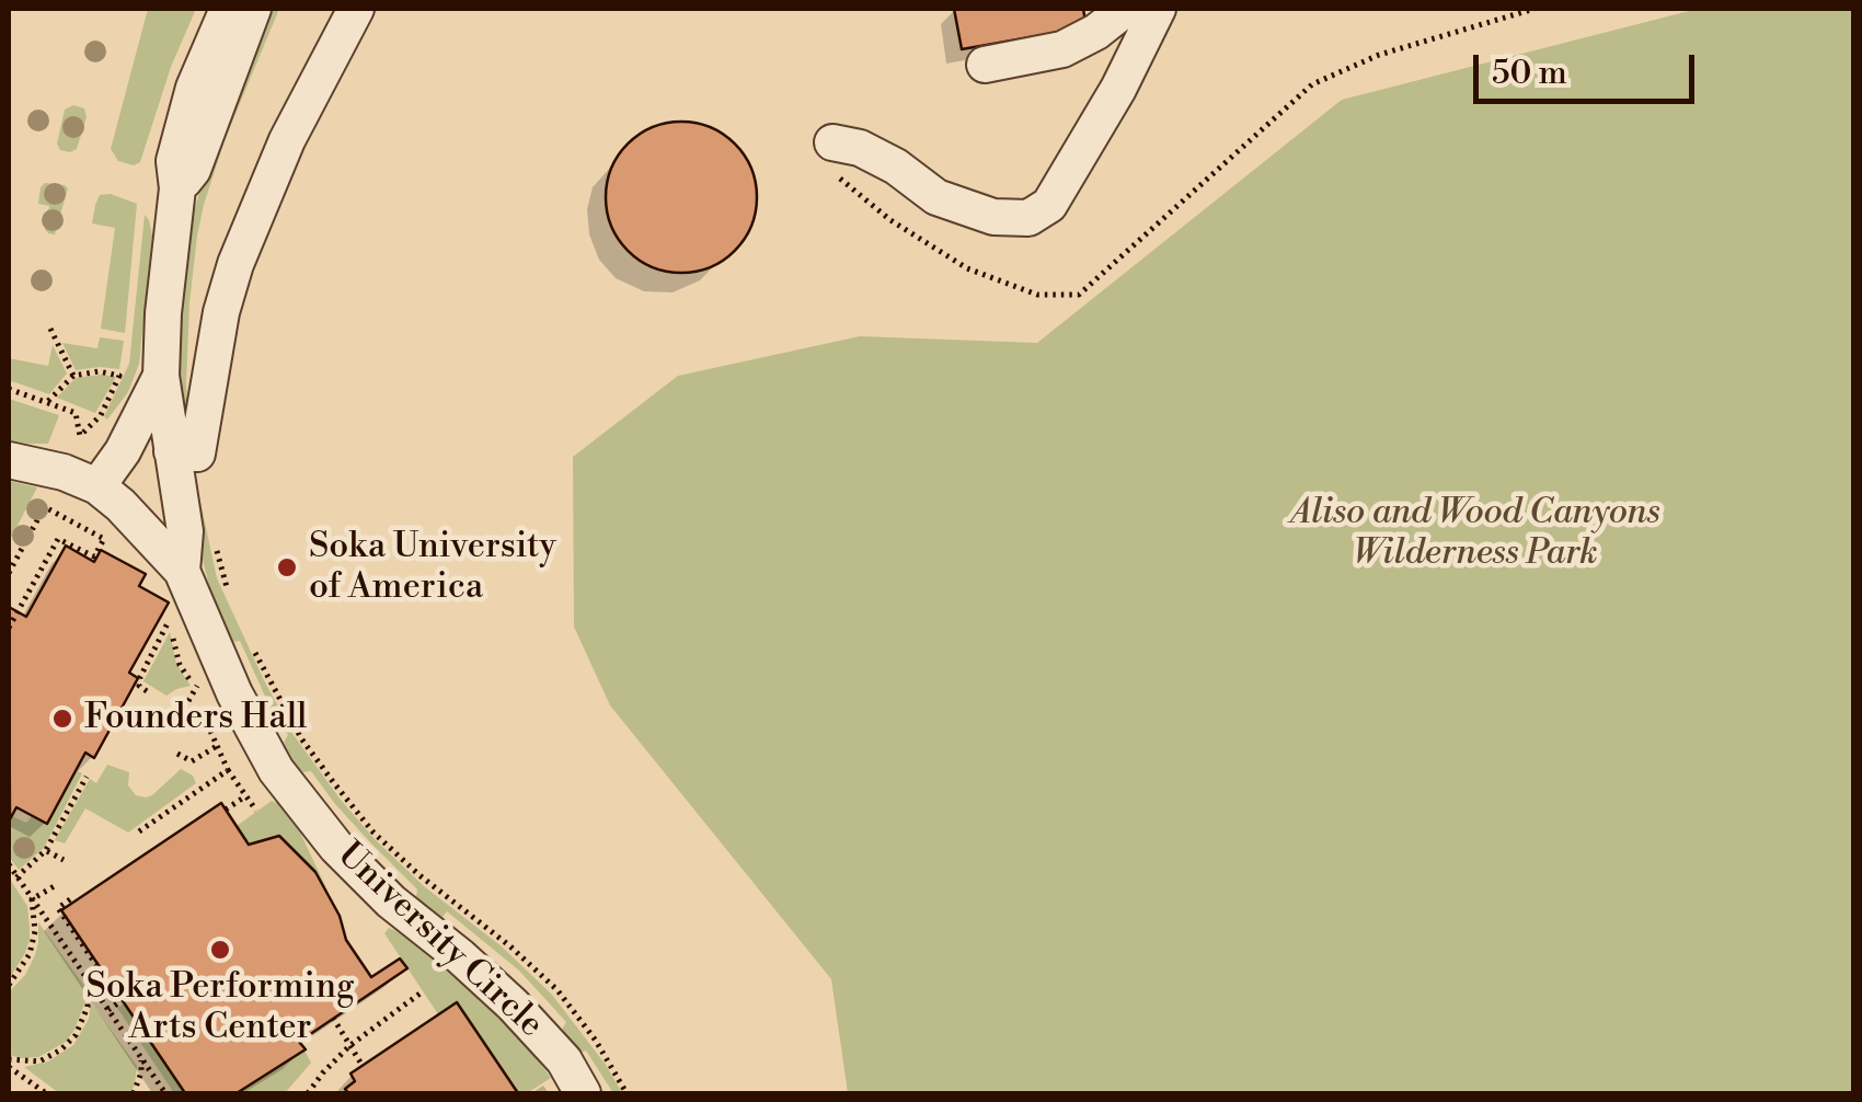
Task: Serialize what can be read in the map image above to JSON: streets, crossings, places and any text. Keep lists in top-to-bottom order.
{
  "streets": {
    "street": ["University Circle"]
  },
  "parks": ["Aliso and Wood Canyons Wilderness Park"],
  "places": ["Soka University of America", "Founders Hall", "Soka Performing Arts Center"],
  "scale_bar": "50 m"
}
